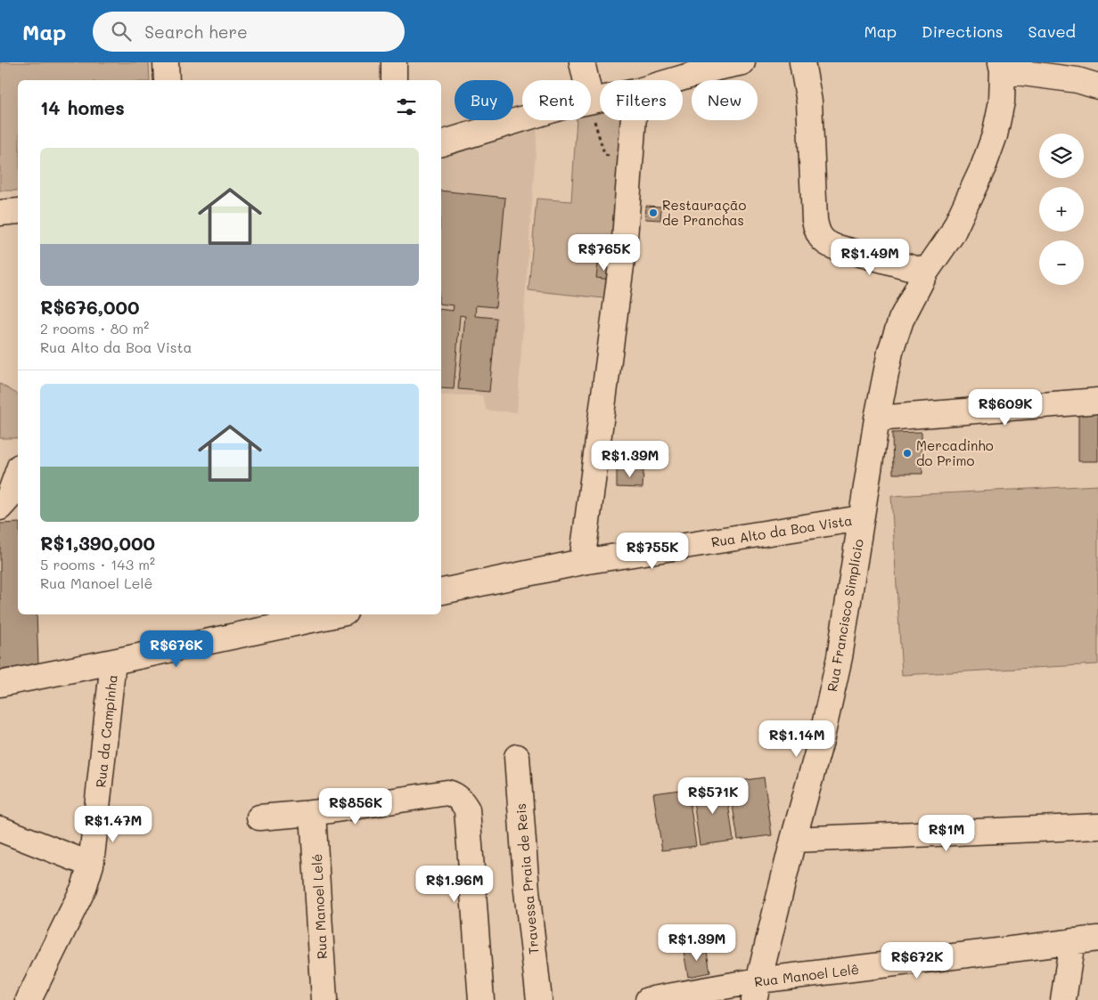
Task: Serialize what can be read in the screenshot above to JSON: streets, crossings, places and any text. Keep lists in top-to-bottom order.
{
  "streets": {
    "street": [
      "Rua Alto da Boa Vista",
      "Rua Francisco Simplício",
      "Rua da Campinha",
      "Travessa Praia de Reis",
      "Rua Manoel Lelé",
      "Rua Manoel Lelê"
    ]
  },
  "crossings": [
    ["Rua Alto da Boa Vista", "Rua Francisco Simplício"],
    ["Rua Francisco Simplício", "Rua Manoel Lelê"]
  ],
  "places": ["Restauração de Pranchas", "Mercadinho do Primo"],
  "page": {
    "header": "Map",
    "search": "Search here",
    "nav": ["Map", "Directions", "Saved"],
    "chip": [
      "Buy",
      "Rent",
      "Filters",
      "New"
    ],
    "heading": "14 homes",
    "map_buttons": ["+", "−"],
    "list": [
      {
        "name": "R$676,000",
        "note": "2 rooms · 80 m² · Rua Alto da Boa Vista"
      },
      {
        "name": "R$1,390,000",
        "note": "5 rooms · 143 m² · Rua Manoel Lelê"
      }
    ],
    "price": [
      "R$765K",
      "R$1.49M",
      "R$609K",
      "R$1.39M",
      "R$755K",
      "R$676K",
      "R$1.14M",
      "R$571K",
      "R$856K",
      "R$1.47M",
      "R$1M",
      "R$1.96M",
      "R$1.39M",
      "R$672K"
    ]
  }
}
